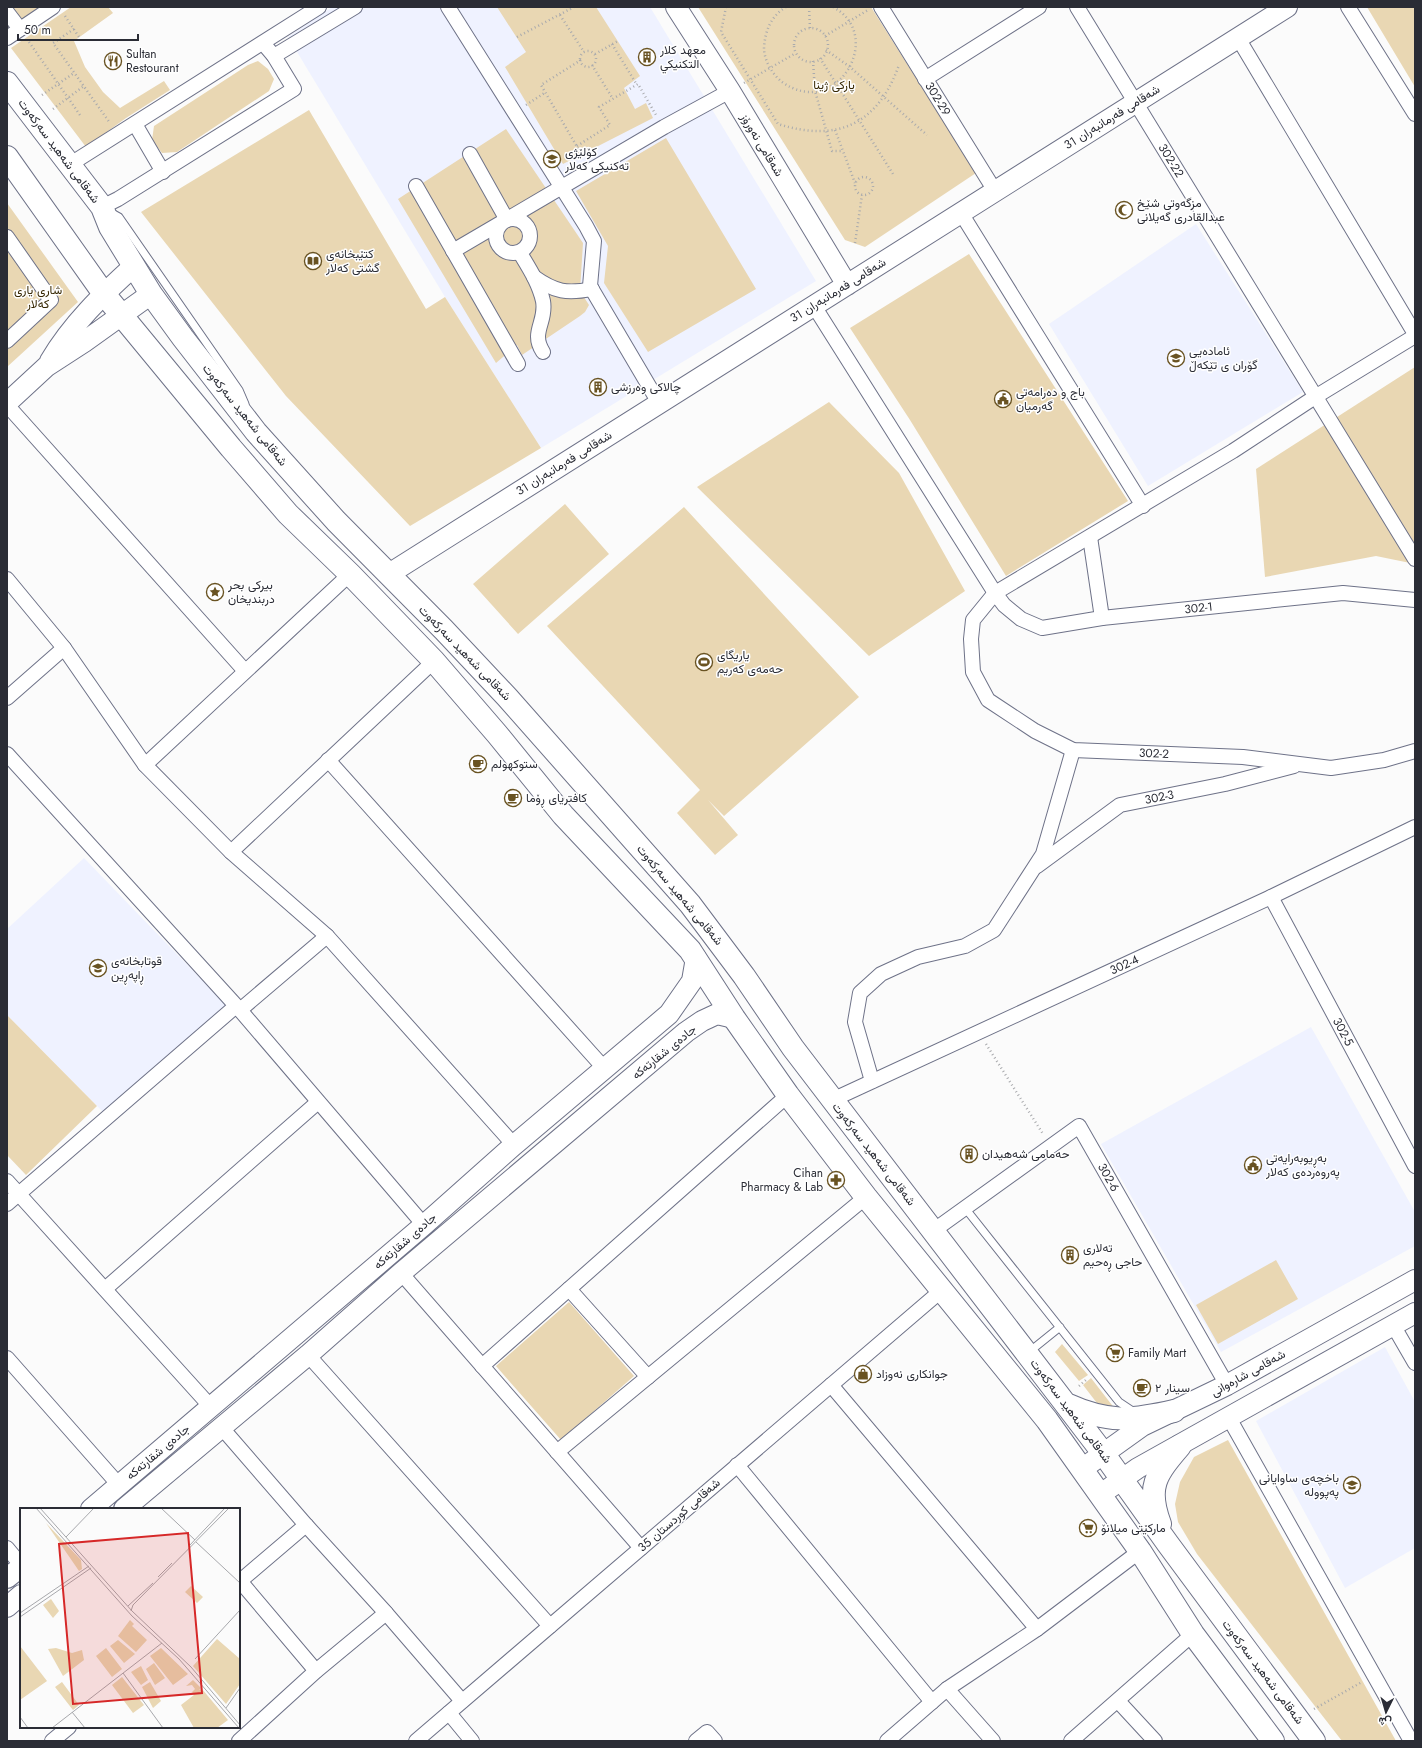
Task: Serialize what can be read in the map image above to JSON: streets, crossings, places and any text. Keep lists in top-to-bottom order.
{
  "streets": {
    "main road": [
      "شەقامی فەرمانبەران 31",
      "شەقامی نەورۆز",
      "شەقامی شەهید سەرکەوت",
      "جادەی شقارتەکە",
      "شەقامی شارەوانی"
    ],
    "street": [
      "302-29",
      "302-22",
      "302-1",
      "302-2",
      "302-3",
      "302-4",
      "302-5",
      "302-6",
      "شەقامی کوردستان 35"
    ]
  },
  "crossings": [
    ["302-29", "شەقامی فەرمانبەران 31"],
    ["شەقامی فەرمانبەران 31", "شەقامی نەورۆز"],
    ["شەقامی فەرمانبەران 31", "شەقامی شەهید سەرکەوت"],
    ["شەقامی فەرمانبەران 31", "302-22"],
    ["شەقامی فەرمانبەران 31", "302-1"],
    ["شەقامی شەهید سەرکەوت", "302-4"],
    ["شەقامی شەهید سەرکەوت", "جادەی شقارتەکە"],
    ["شەقامی شەهید سەرکەوت", "302-6"],
    ["شەقامی شەهید سەرکەوت", "شەقامی شارەوانی"],
    ["شەقامی شەهید سەرکەوت", "شەقامی کوردستان 35"],
    ["302-1", "302-2"],
    ["302-2", "302-3"],
    ["302-4", "302-5"],
    ["302-6", "شەقامی شارەوانی"]
  ],
  "parks": ["پارکی ژینا", "شاری یاری کەلار"],
  "places": {
    "building": [
      "معهد كلار التكنيكي",
      "چالاکی وەرزشی",
      "حەمامی شەهیدان",
      "تەلاری حاجی ڕەحیم"
    ],
    "restaurant": ["Sultan Restourant"],
    "school or university": [
      "کۆلێژی تەکنیکی کەلار",
      "ئامادەیی گۆران ی تێکەڵ",
      "قوتابخانەی ڕاپەڕین",
      "باخچەی ساوایانی پەپوولە"
    ],
    "mosque": ["مزگەوتی شێخ عبدالقادری گەیلانی"],
    "library": ["کتێبخانەی گشتی کەلار"],
    "public building": ["باج و دەرامەتی گەرمیان", "بەڕیوبەرایەتی پەروەردەی کەلار"],
    "place": ["بيركى بحر دربنديخان"],
    "sports": ["یاریگای ‌حەمەی کەریم"],
    "cafe": ["ستوكهولم", "کافتریای ڕۆما", "سینار ٢"],
    "pharmacy": ["Cihan Pharmacy & Lab"],
    "supermarket": ["Family Mart", "مارکێتی میلانۆ"],
    "shop": ["جوانکاری نەوزاد"]
  },
  "scale_bar": "50 m",
  "north": "bottom"
}
